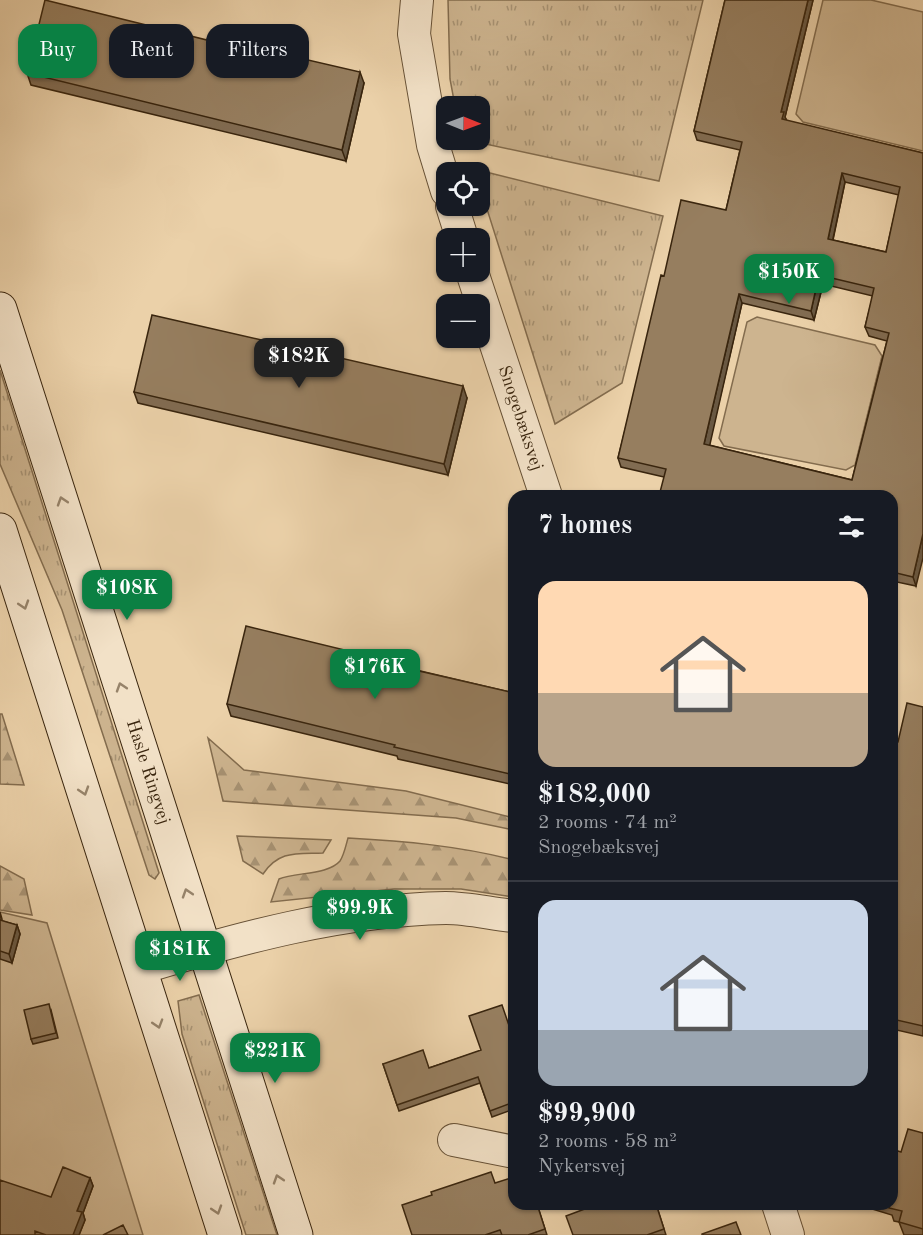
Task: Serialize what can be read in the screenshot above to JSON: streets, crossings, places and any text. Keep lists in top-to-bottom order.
{
  "streets": {
    "main road": ["Hasle Ringvej"],
    "street": ["Snogebæksvej"]
  },
  "north": "right",
  "page": {
    "chip": ["Buy", "Rent", "Filters"],
    "map_buttons": ["+", "−"],
    "price": [
      "$150K",
      "$182K",
      "$108K",
      "$176K",
      "$99.9K",
      "$181K",
      "$221K"
    ],
    "heading": "7 homes",
    "list": [
      {
        "name": "$182,000",
        "note": "2 rooms · 74 m² · Snogebæksvej"
      },
      {
        "name": "$99,900",
        "note": "2 rooms · 58 m² · Nykersvej"
      }
    ]
  }
}
